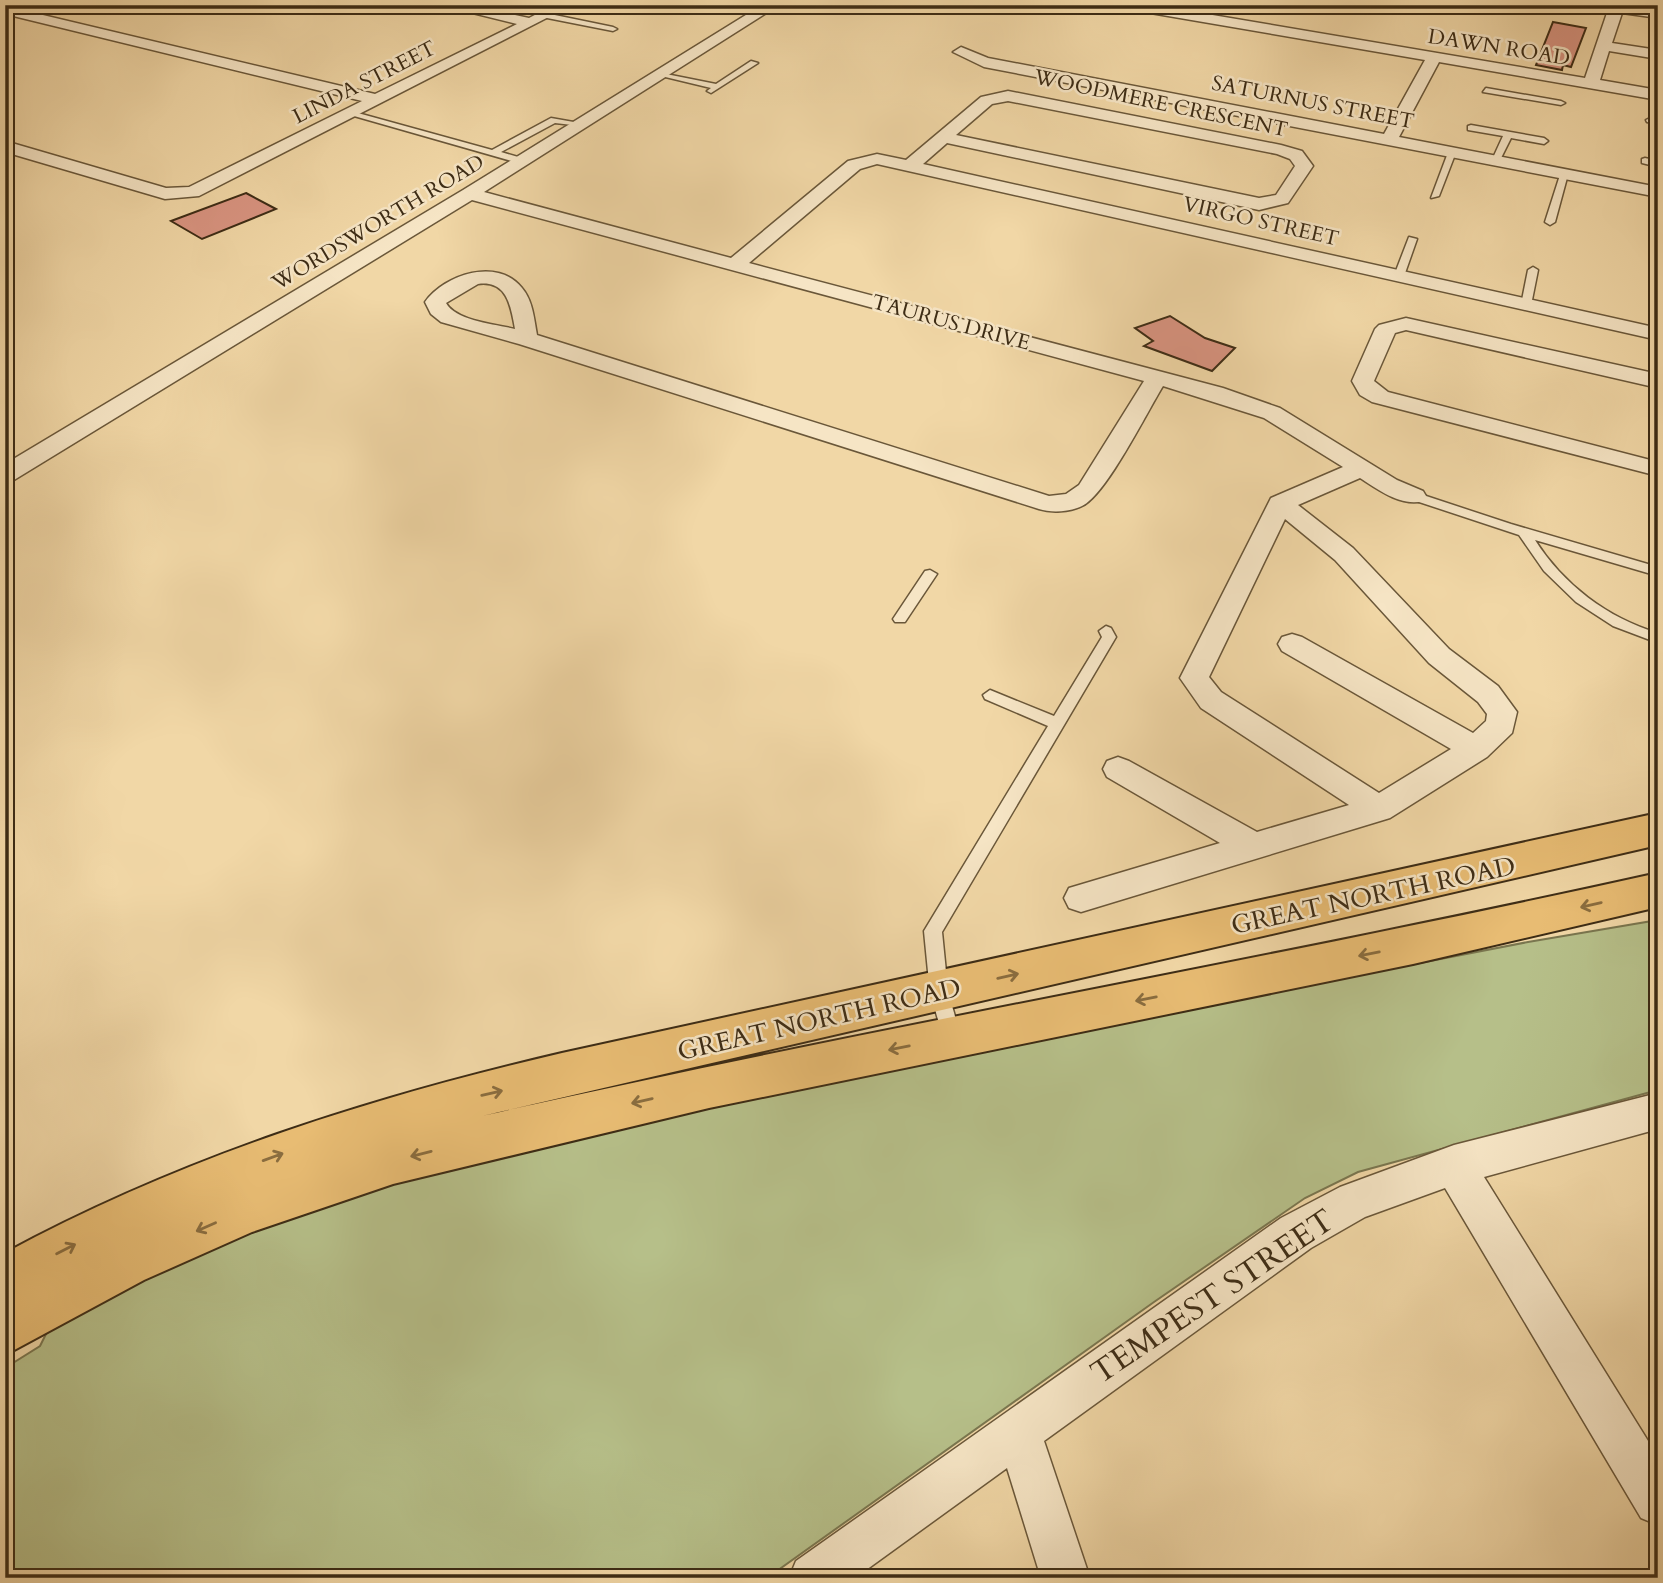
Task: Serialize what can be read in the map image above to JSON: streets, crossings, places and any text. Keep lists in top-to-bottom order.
{
  "streets": {
    "main road": ["GREAT NORTH ROAD"],
    "street": [
      "DAWN ROAD",
      "LINDA STREET",
      "SATURNUS STREET",
      "WOODMERE CRESCENT",
      "VIRGO STREET",
      "WORDSWORTH ROAD",
      "TAURUS DRIVE",
      "TEMPEST STREET"
    ]
  },
  "crossings": [
    ["WOODMERE CRESCENT", "VIRGO STREET"],
    ["VIRGO STREET", "TAURUS DRIVE"],
    ["WORDSWORTH ROAD", "TAURUS DRIVE"]
  ]
}
